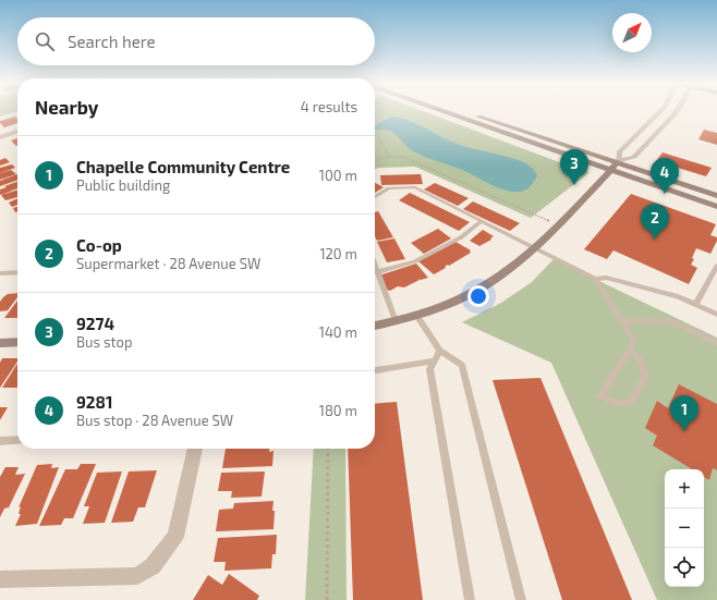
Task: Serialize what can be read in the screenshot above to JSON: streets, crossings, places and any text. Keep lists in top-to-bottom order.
{
  "north": "top right",
  "page": {
    "search": "Search here",
    "heading": ["Nearby", "4 results"],
    "list": [
      {
        "mark": "1",
        "name": "Chapelle Community Centre",
        "note": "Public building",
        "value": "100 m"
      },
      {
        "mark": "2",
        "name": "Co-op",
        "note": "Supermarket · 28 Avenue SW",
        "value": "120 m"
      },
      {
        "mark": "3",
        "name": "9274",
        "note": "Bus stop",
        "value": "140 m"
      },
      {
        "mark": "4",
        "name": "9281",
        "note": "Bus stop · 28 Avenue SW",
        "value": "180 m"
      }
    ],
    "pins": [
      "3",
      "4",
      "2",
      "1"
    ],
    "map_buttons": ["+", "−"]
  }
}
